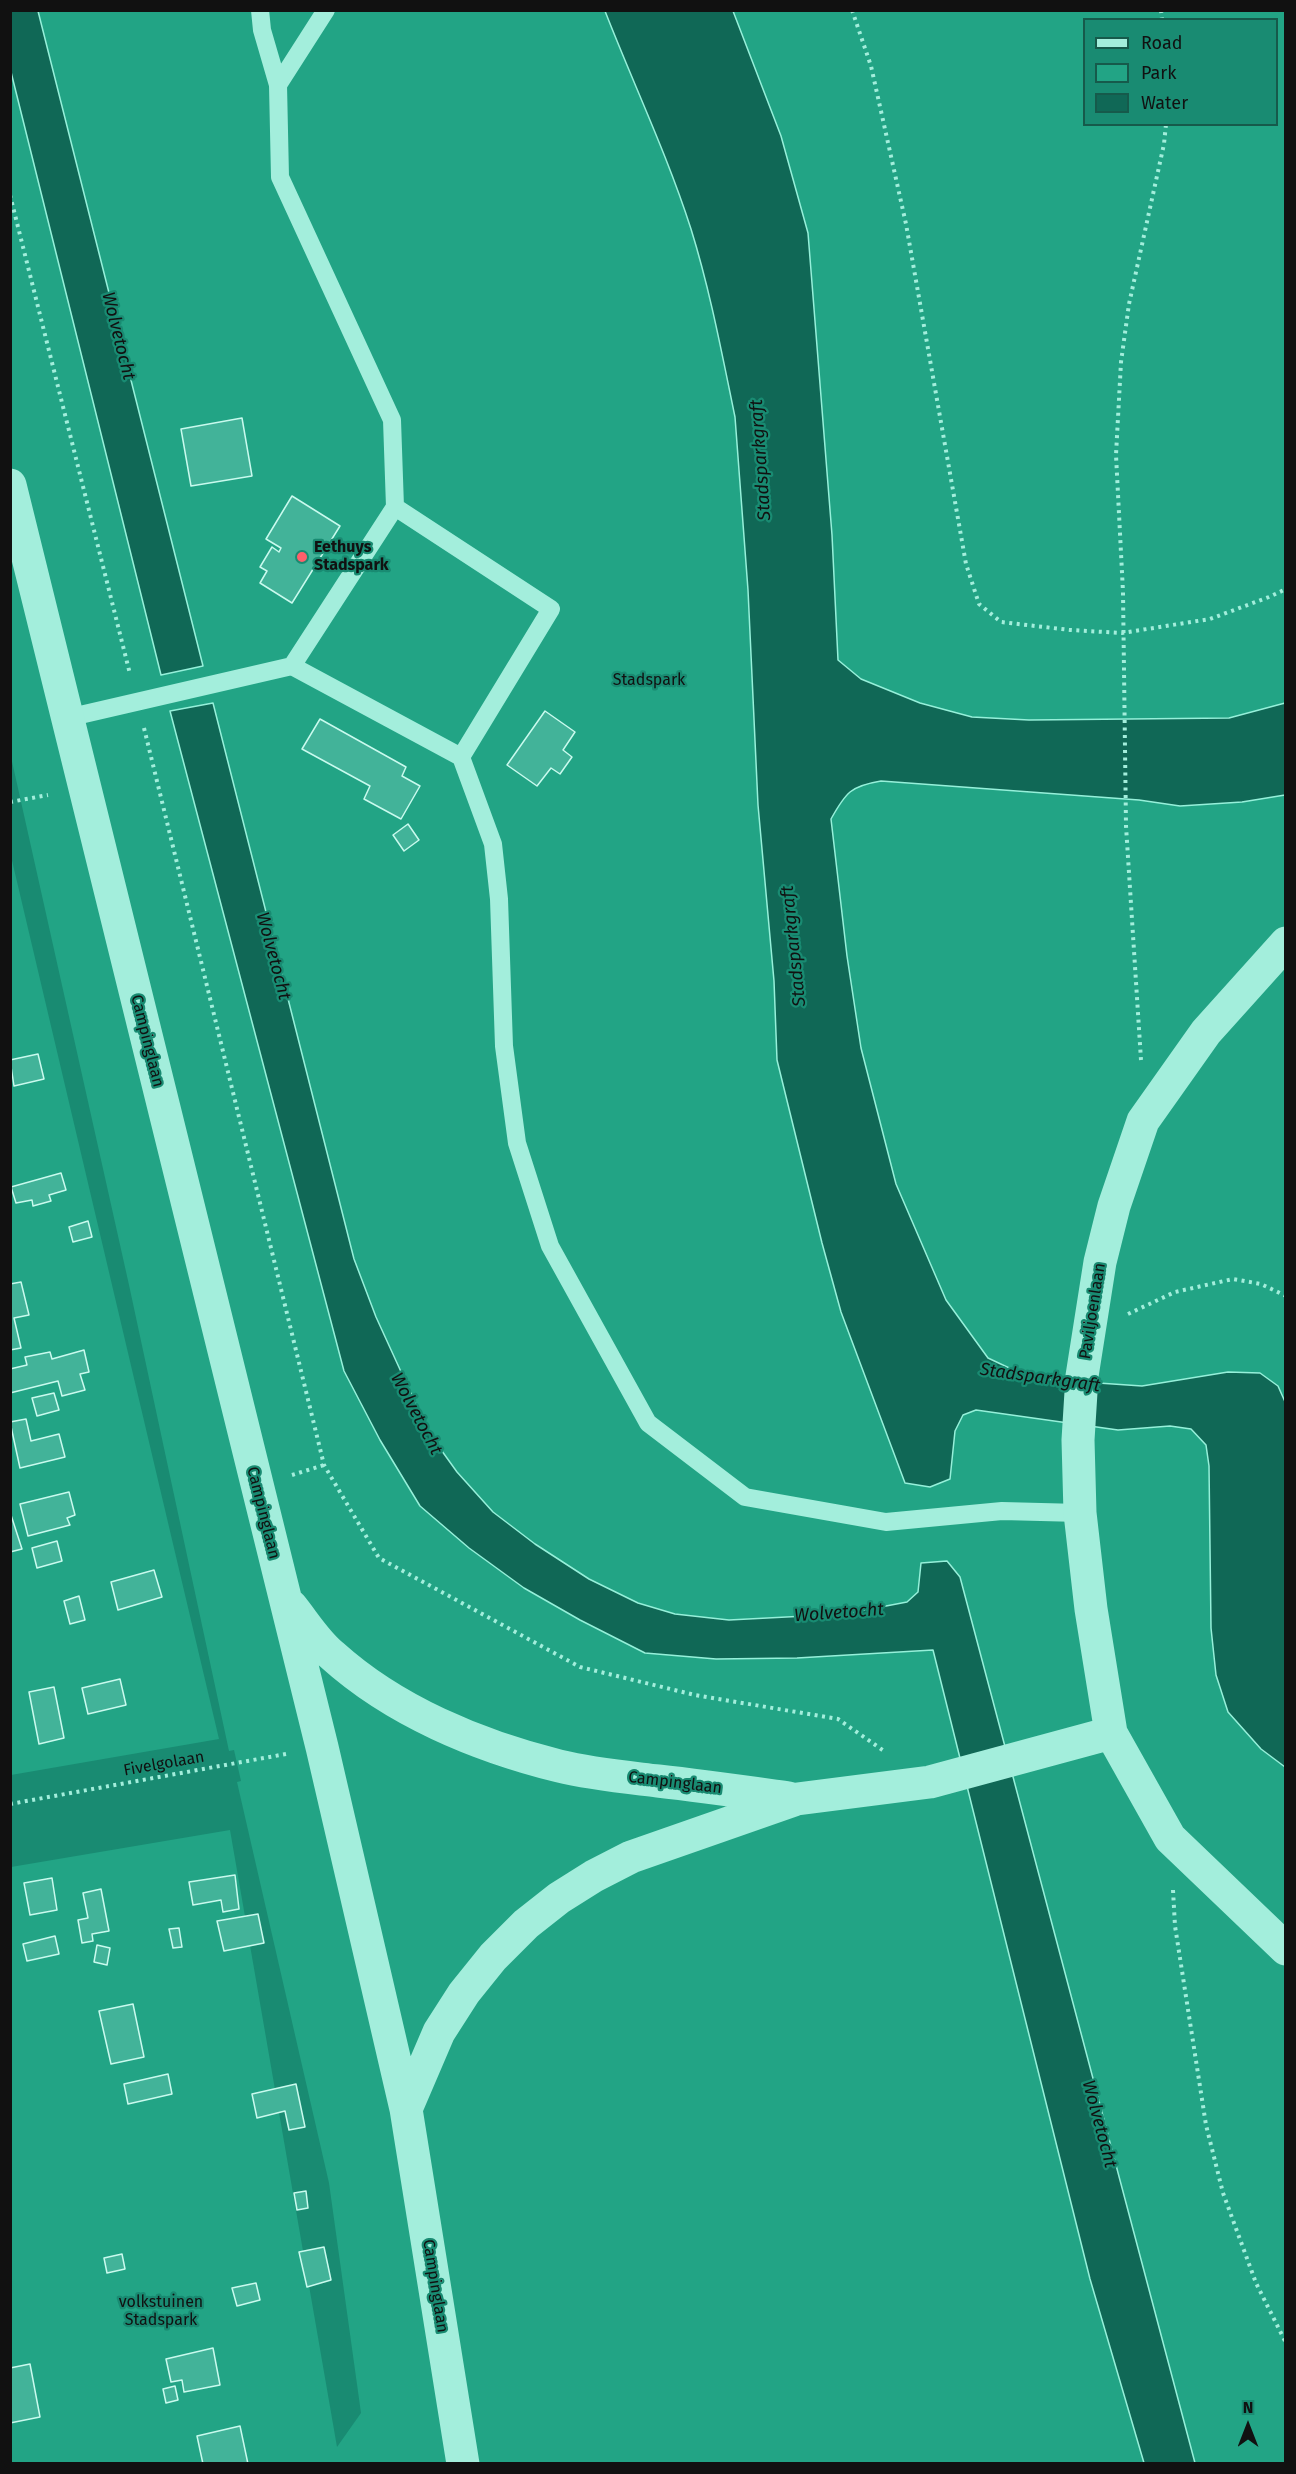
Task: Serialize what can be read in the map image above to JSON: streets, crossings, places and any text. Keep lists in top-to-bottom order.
{
  "streets": {
    "street": ["Campinglaan", "Paviljoenlaan"],
    "path": ["Fivelgolaan"]
  },
  "crossings": [
    ["Campinglaan", "Paviljoenlaan"],
    ["Campinglaan", "Fivelgolaan"]
  ],
  "water": ["Wolvetocht", "Stadsparkgraft"],
  "parks": ["Stadspark", "volkstuinen Stadspark"],
  "places": ["Eethuys Stadspark"],
  "legend": ["Road", "Park", "Water"],
  "north": "top"
}
